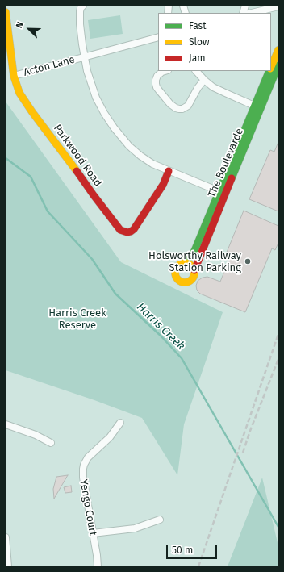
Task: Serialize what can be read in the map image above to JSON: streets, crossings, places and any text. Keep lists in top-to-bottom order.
{
  "streets": {
    "street": [
      "Acton Lane",
      "Parkwood Road",
      "The Boulevarde",
      "Yengo Court"
    ]
  },
  "crossings": [
    ["Acton Lane", "Parkwood Road"]
  ],
  "water": ["Harris Creek"],
  "parks": ["Harris Creek Reserve"],
  "places": ["Holsworthy Railway Station Parking"],
  "legend": ["Fast", "Slow", "Jam"],
  "scale_bar": "50 m",
  "north": "top left"
}
